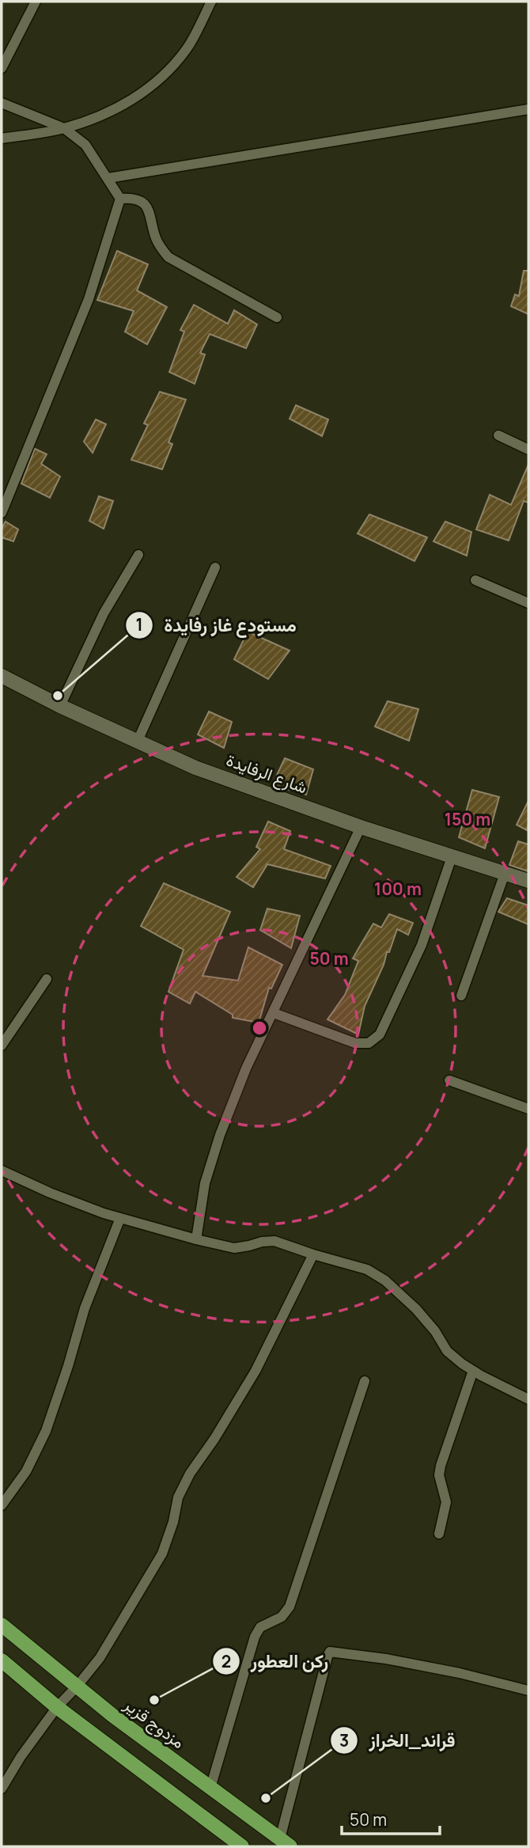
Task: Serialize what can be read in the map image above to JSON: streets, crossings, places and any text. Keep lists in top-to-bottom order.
{
  "streets": {
    "main road": ["مزدوج قزير"],
    "street": ["شارع الرفايدة"]
  },
  "places": ["مستودع غاز رفايدة", "ركن العطور", "قراند_الخراز"],
  "scale_bar": "50 m",
  "rings": ["150 m", "100 m", "50 m"]
}
